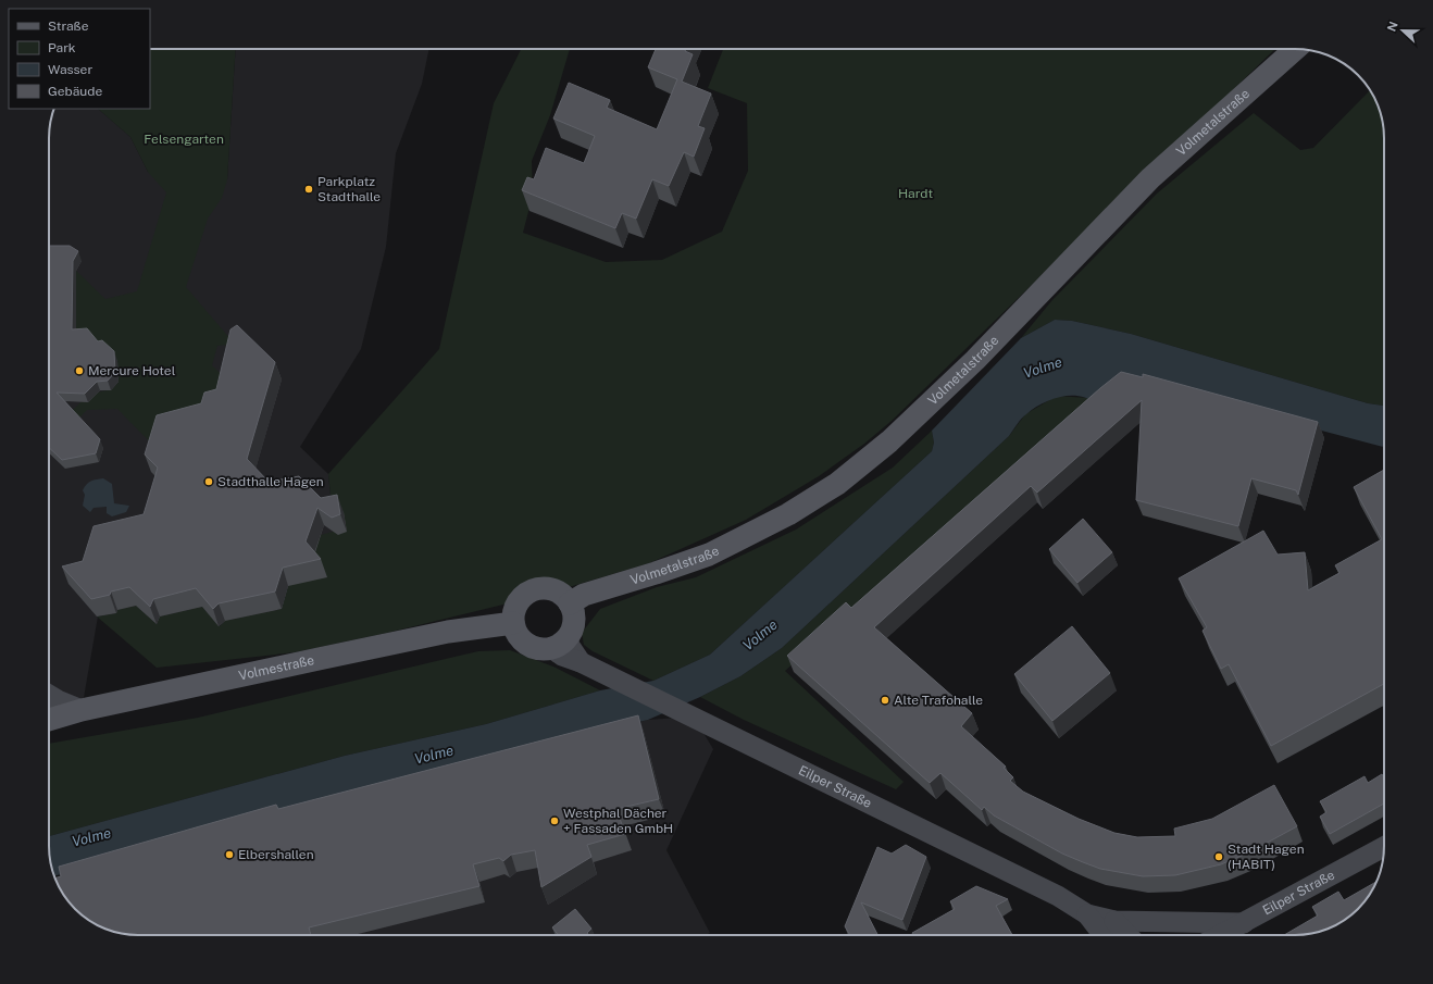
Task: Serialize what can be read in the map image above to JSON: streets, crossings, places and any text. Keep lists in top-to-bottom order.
{
  "streets": {
    "main road": ["Volmetalstraße", "Volmestraße"],
    "street": ["Eilper Straße"]
  },
  "crossings": [
    ["Volmetalstraße", "Volmestraße"],
    ["Volmetalstraße", "Eilper Straße"],
    ["Volmestraße", "Eilper Straße"]
  ],
  "water": ["Volme"],
  "parks": ["Felsengarten", "Hardt"],
  "places": [
    "Parkplatz Stadthalle",
    "Mercure Hotel",
    "Stadthalle Hagen",
    "Alte Trafohalle",
    "Westphal Dächer + Fassaden GmbH",
    "Elbershallen",
    "Stadt Hagen (HABIT)"
  ],
  "legend": [
    "Straße",
    "Park",
    "Wasser",
    "Gebäude"
  ],
  "north": "left"
}
